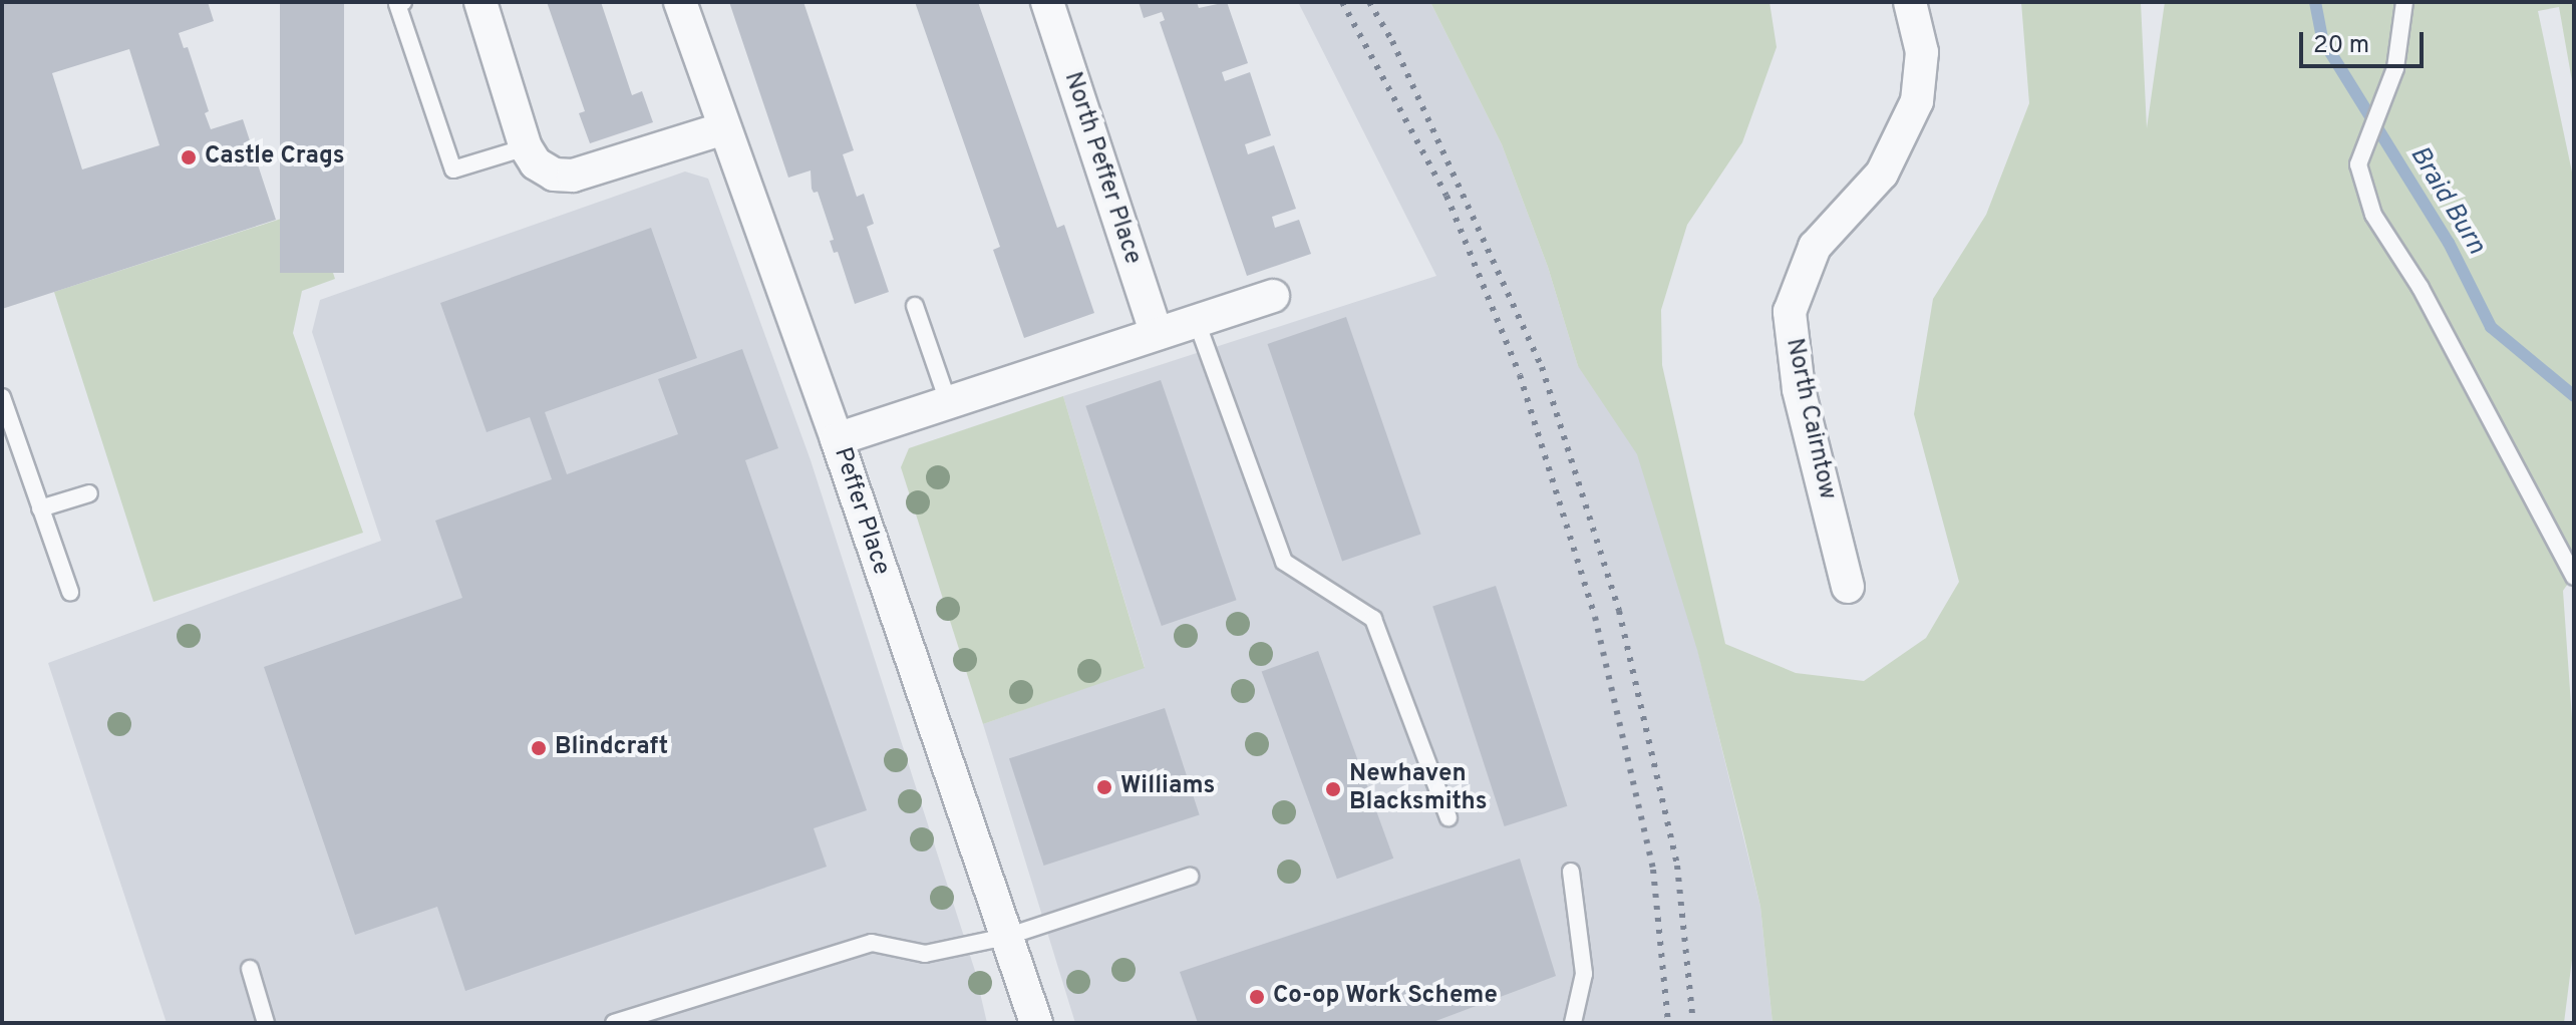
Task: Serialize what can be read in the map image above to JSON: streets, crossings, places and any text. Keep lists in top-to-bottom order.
{
  "streets": {
    "street": ["North Peffer Place", "North Cairntow", "Peffer Place"]
  },
  "water": ["Braid Burn"],
  "places": [
    "Castle Crags",
    "Blindcraft",
    "Williams",
    "Newhaven Blacksmiths",
    "Co-op Work Scheme"
  ],
  "scale_bar": "20 m"
}
